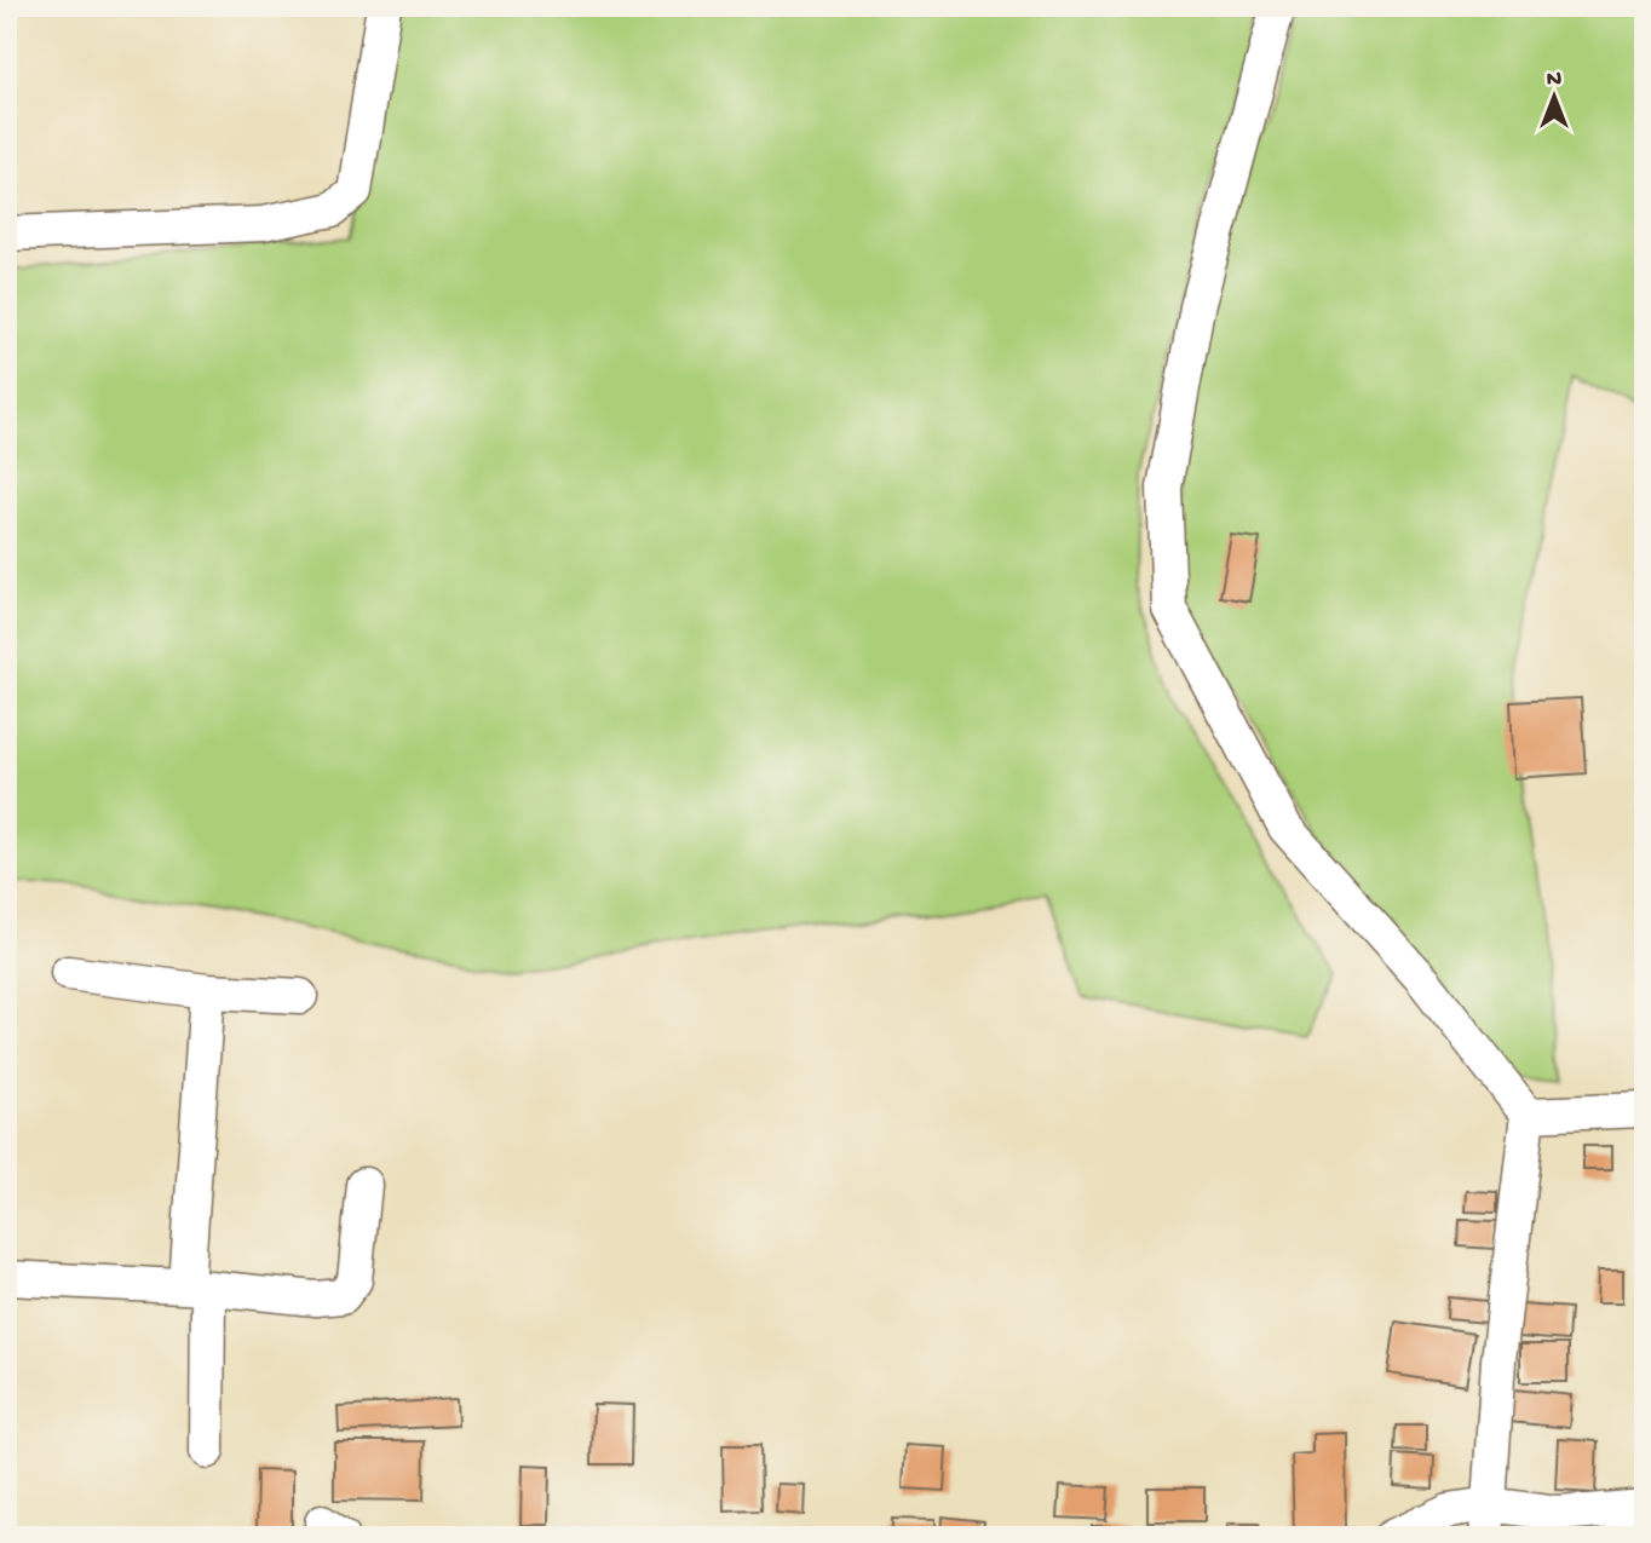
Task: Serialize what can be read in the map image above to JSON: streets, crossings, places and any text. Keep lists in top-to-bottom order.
{
  "north": "top"
}
